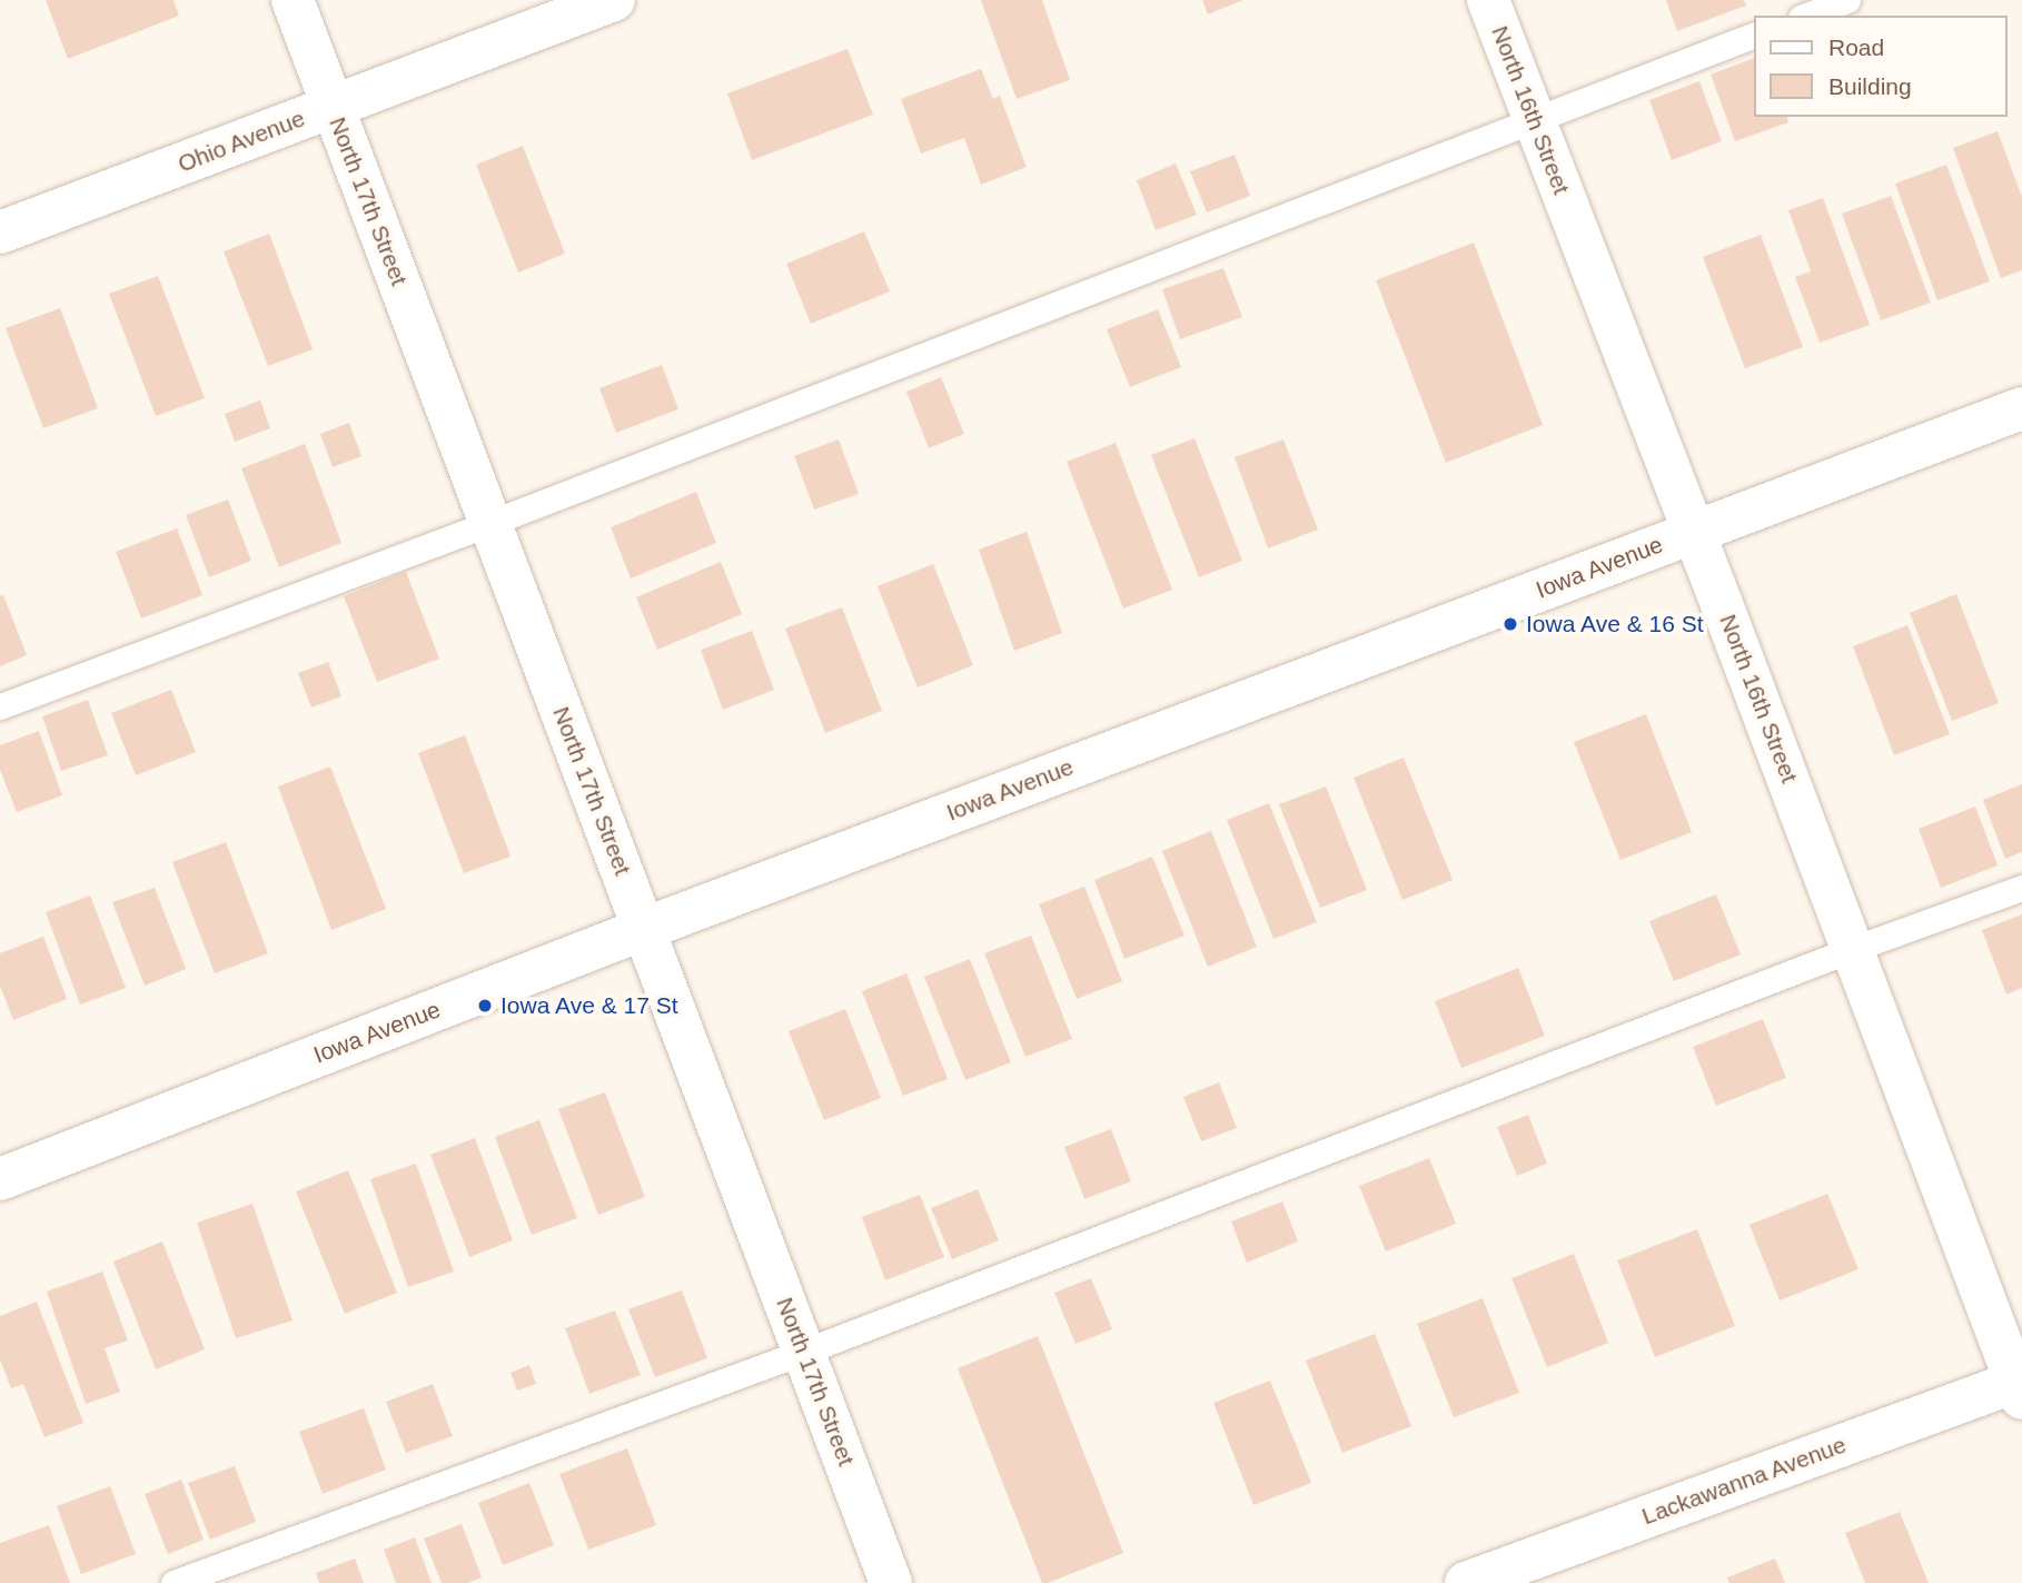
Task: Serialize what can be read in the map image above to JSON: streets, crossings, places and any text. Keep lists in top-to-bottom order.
{
  "streets": {
    "street": [
      "North 16th Street",
      "Ohio Avenue",
      "North 17th Street",
      "Iowa Avenue",
      "Lackawanna Avenue"
    ]
  },
  "crossings": [
    ["North 16th Street", "Iowa Avenue"],
    ["North 16th Street", "Lackawanna Avenue"],
    ["Ohio Avenue", "North 17th Street"],
    ["North 17th Street", "Iowa Avenue"]
  ],
  "places": ["Iowa Ave & 16 St", "Iowa Ave & 17 St"],
  "legend": ["Road", "Building"]
}
